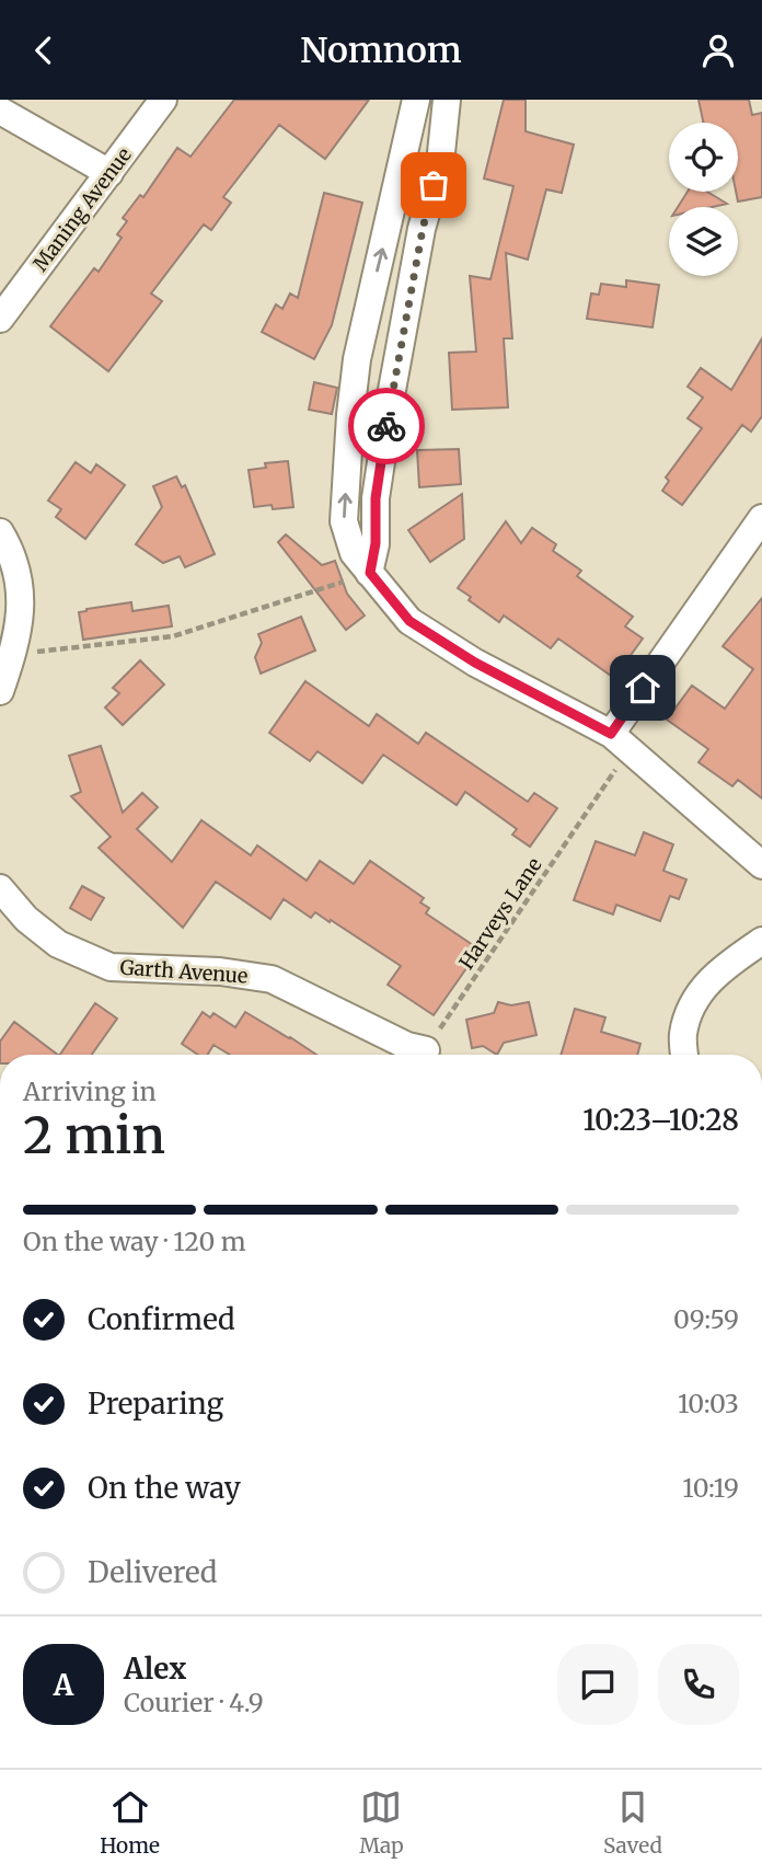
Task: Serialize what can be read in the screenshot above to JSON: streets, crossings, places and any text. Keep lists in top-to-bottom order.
{
  "streets": {
    "street": ["Maning Avenue", "Garth Avenue"],
    "path": ["Harveys Lane"]
  },
  "crossings": [
    ["Harveys Lane", "Garth Avenue"]
  ],
  "page": {
    "header": "Nomnom",
    "heading": ["2 min", "Arriving in", "10:23–10:28"],
    "panel": ["Alex", "Courier · 4.9"],
    "bar": "On the way · 120 m",
    "list": [
      ["Confirmed", "09:59"],
      ["Preparing", "10:03"],
      ["On the way", "10:19"],
      "Delivered"
    ],
    "round": "A",
    "tabs": ["Home", "Map", "Saved"]
  }
}
